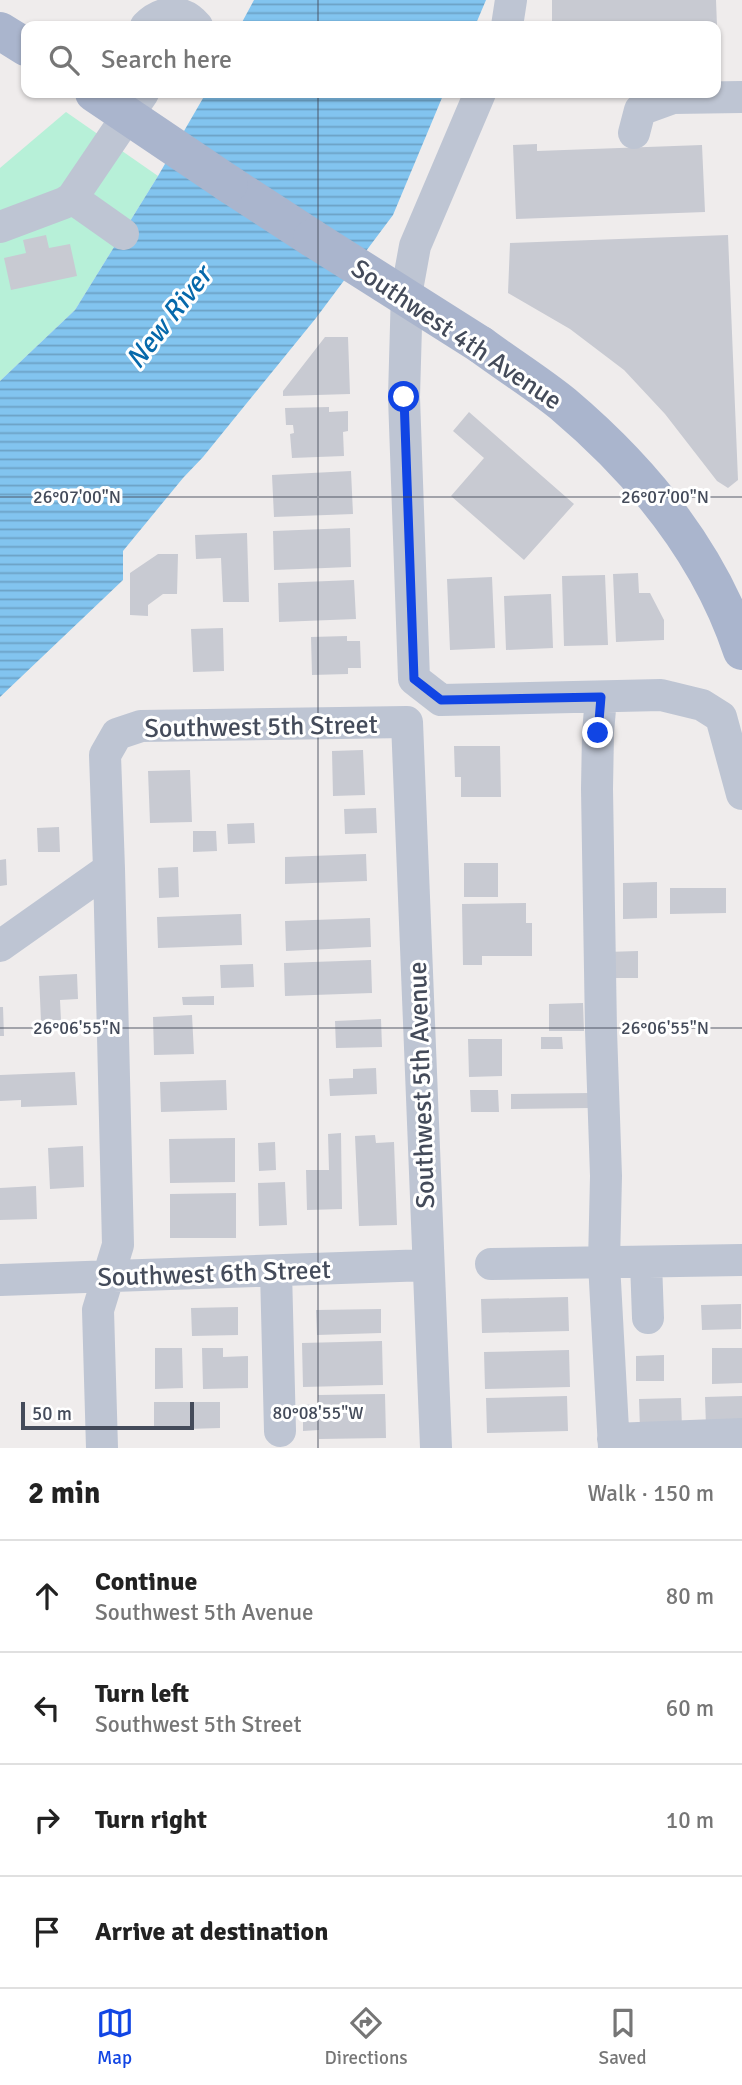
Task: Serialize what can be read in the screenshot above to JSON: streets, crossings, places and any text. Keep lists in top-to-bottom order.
{
  "streets": {
    "main road": ["Southwest 4th Avenue"],
    "street": ["Southwest 5th Street", "Southwest 5th Avenue", "Southwest 6th Street"]
  },
  "crossings": [
    ["Southwest 5th Street", "Southwest 5th Avenue"],
    ["Southwest 5th Avenue", "Southwest 6th Street"]
  ],
  "water": ["New River"],
  "scale_bar": "50 m",
  "page": {
    "search": "Search here",
    "scale": "50 m",
    "heading": ["2 min", "Walk · 150 m"],
    "list": [
      ["Continue", "Southwest 5th Avenue", "80 m"],
      ["Turn left", "Southwest 5th Street", "60 m"],
      ["Turn right", "10 m"],
      "Arrive at destination"
    ],
    "nav": ["Map", "Directions", "Saved"]
  },
  "coordinates": ["26°07'00\"N", "26°06'55\"N", "80°08'55\"W"]
}
